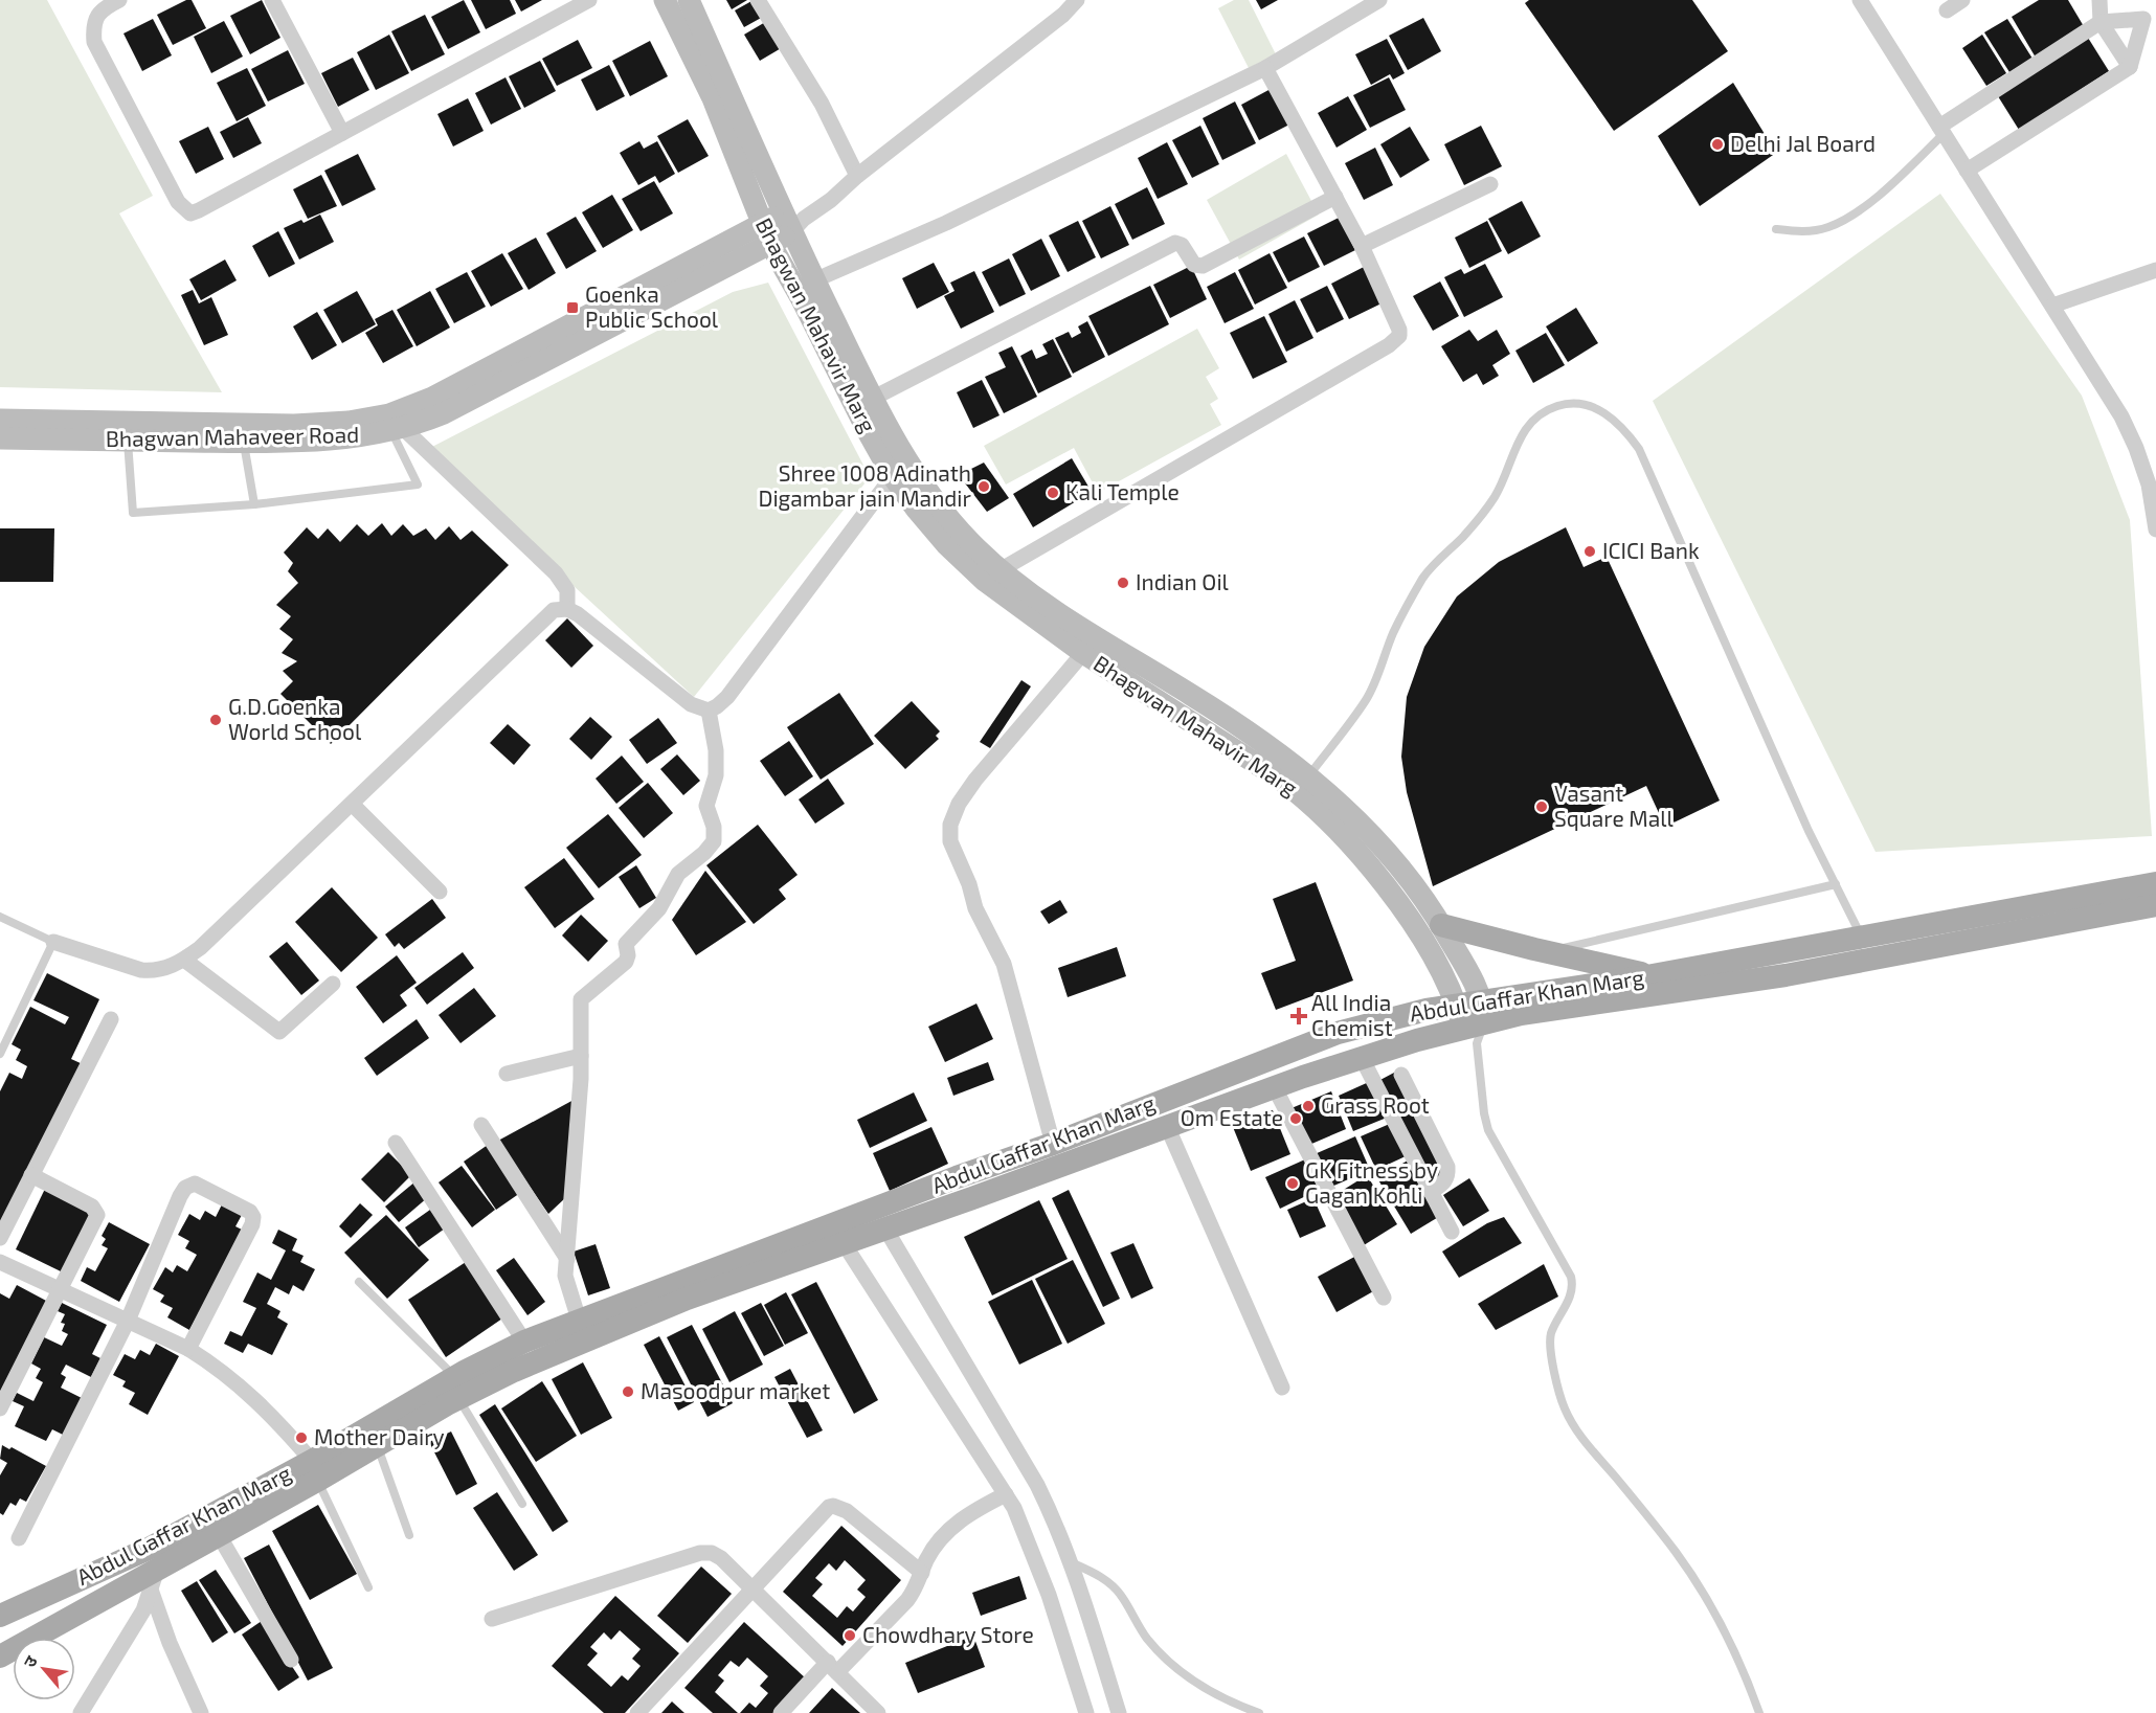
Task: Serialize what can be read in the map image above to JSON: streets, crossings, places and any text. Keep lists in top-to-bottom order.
{
  "streets": {
    "main road": ["Abdul Gaffar Khan Marg"],
    "street": ["Bhagwan Mahavir Marg", "Bhagwan Mahaveer Road"]
  },
  "crossings": [
    ["Bhagwan Mahavir Marg", "Bhagwan Mahaveer Road"],
    ["Bhagwan Mahavir Marg", "Abdul Gaffar Khan Marg"]
  ],
  "places": {
    "other": [
      "Delhi Jal Board",
      "Shree 1008 Adinath Digambar jain Mandir",
      "Kali Temple",
      "ICICI Bank",
      "Indian Oil",
      "G.D.Goenka World School",
      "Vasant Square Mall",
      "Grass Root",
      "Om Estate",
      "GK Fitness by Gagan Kohli",
      "Masoodpur market",
      "Mother Dairy",
      "Chowdhary Store"
    ],
    "transit": ["Goenka Public School"],
    "health": ["All India Chemist"]
  },
  "north": "top left"
}
